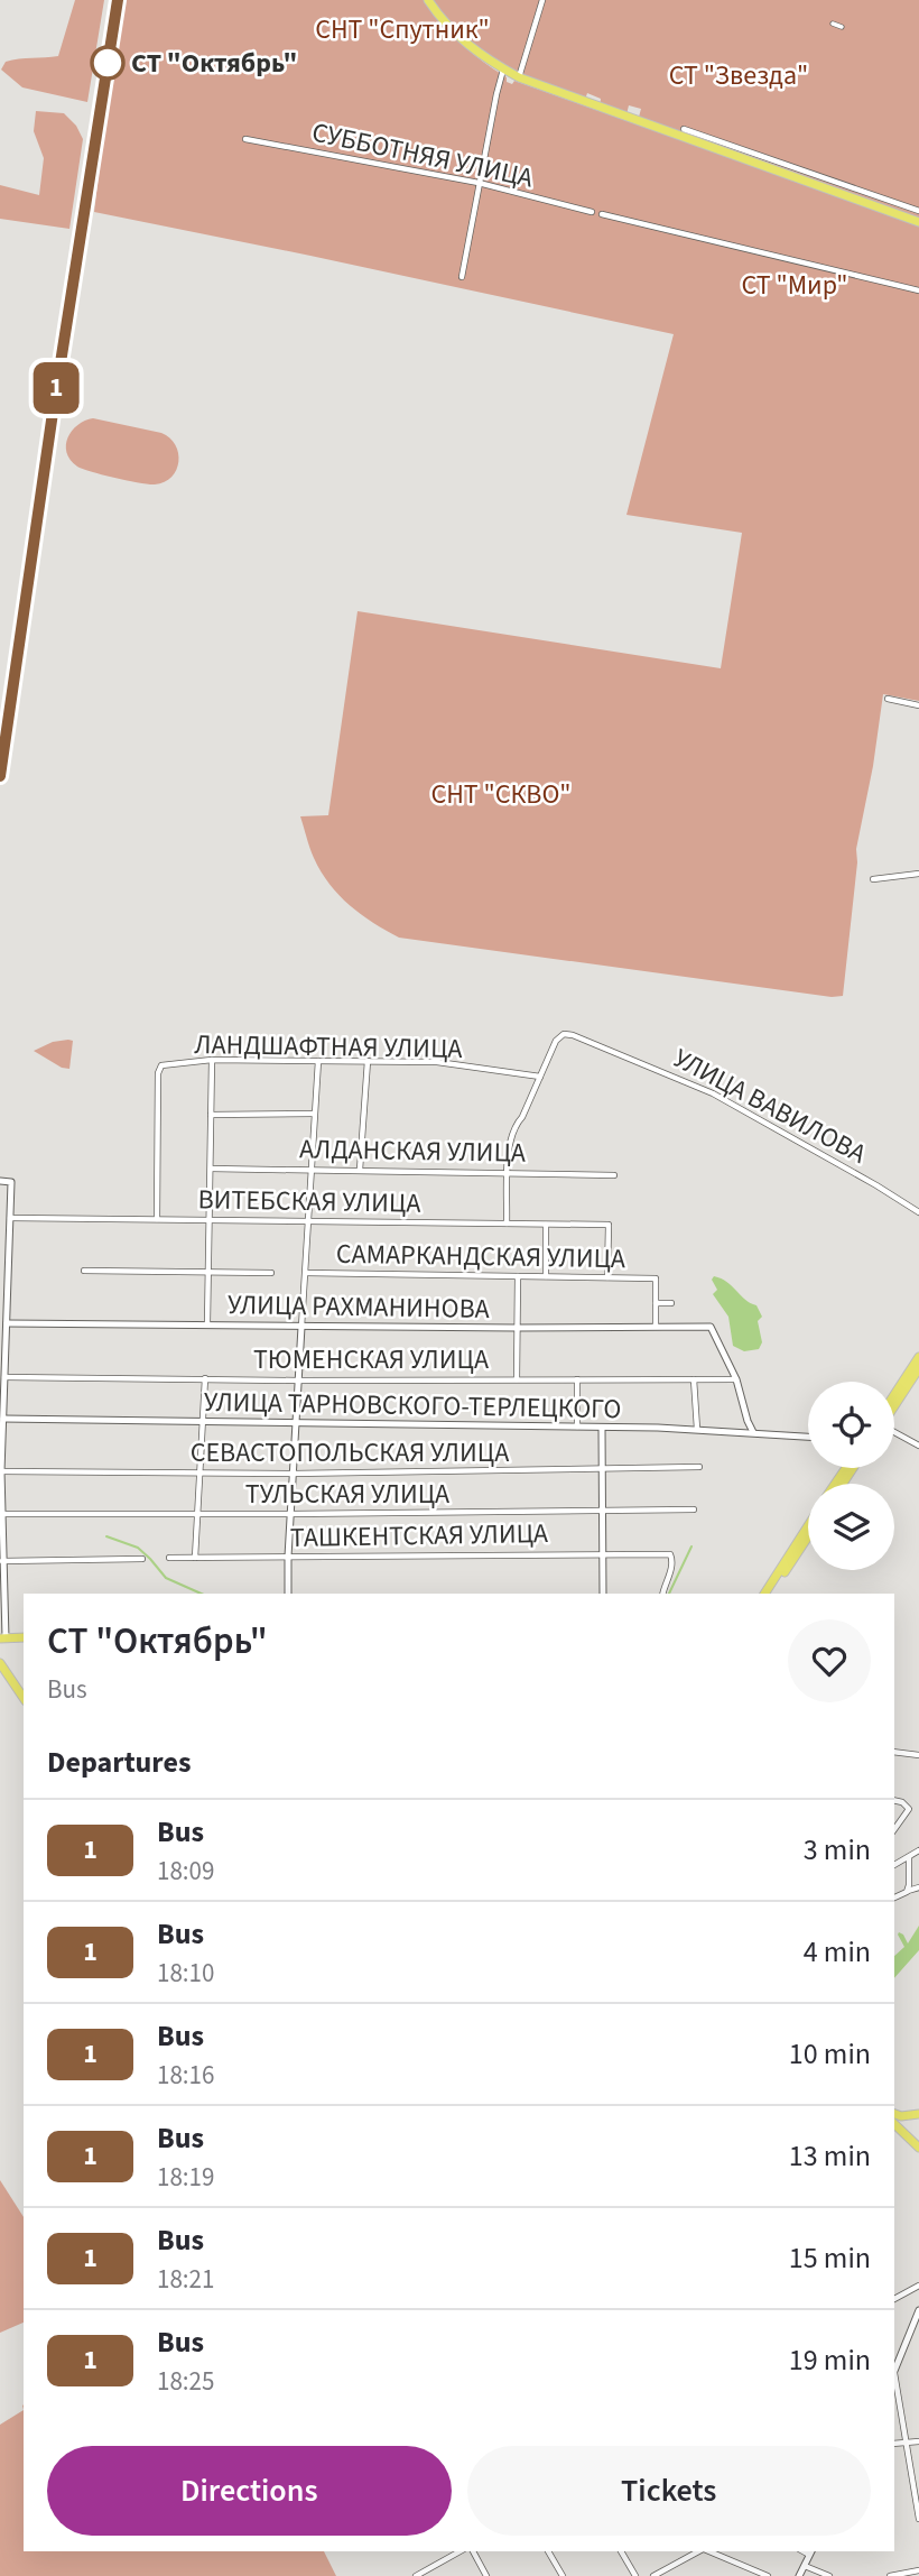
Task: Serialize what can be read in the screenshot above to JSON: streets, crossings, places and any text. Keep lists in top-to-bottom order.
{
  "streets": {
    "street": [
      "СУББОТНЯЯ УЛИЦА",
      "ЛАНДШАФТНАЯ УЛИЦА",
      "УЛИЦА ВАВИЛОВА",
      "АЛДАНСКАЯ УЛИЦА",
      "ВИТЕБСКАЯ УЛИЦА",
      "САМАРКАНДСКАЯ УЛИЦА",
      "УЛИЦА РАХМАНИНОВА",
      "ТЮМЕНСКАЯ УЛИЦА",
      "УЛИЦА ТАРНОВСКОГО-ТЕРЛЕЦКОГО",
      "СЕВАСТОПОЛЬСКАЯ УЛИЦА",
      "ТУЛЬСКАЯ УЛИЦА",
      "ТАШКЕНТСКАЯ УЛИЦА"
    ]
  },
  "crossings": [
    ["ЛАНДШАФТНАЯ УЛИЦА", "УЛИЦА ВАВИЛОВА"],
    ["ЛАНДШАФТНАЯ УЛИЦА", "ВИТЕБСКАЯ УЛИЦА"],
    ["УЛИЦА ВАВИЛОВА", "АЛДАНСКАЯ УЛИЦА"],
    ["УЛИЦА ВАВИЛОВА", "ВИТЕБСКАЯ УЛИЦА"],
    ["ВИТЕБСКАЯ УЛИЦА", "САМАРКАНДСКАЯ УЛИЦА"],
    ["УЛИЦА РАХМАНИНОВА", "ТЮМЕНСКАЯ УЛИЦА"]
  ],
  "parks": [
    "СНТ \"Спутник\"",
    "СТ \"Звезда\"",
    "СТ \"Мир\"",
    "СНТ \"СКВО\""
  ],
  "places": ["СТ \"Октябрь\""],
  "lines": ["bus line 1"],
  "page": {
    "on_map": "1",
    "heading": [
      ["СТ \"Октябрь\"", "Bus"],
      "Departures"
    ],
    "list": [
      {
        "mark": "1",
        "name": "Bus",
        "note": "18:09",
        "value": "3 min"
      },
      {
        "mark": "1",
        "name": "Bus",
        "note": "18:10",
        "value": "4 min"
      },
      {
        "mark": "1",
        "name": "Bus",
        "note": "18:16",
        "value": "10 min"
      },
      {
        "mark": "1",
        "name": "Bus",
        "note": "18:19",
        "value": "13 min"
      },
      {
        "mark": "1",
        "name": "Bus",
        "note": "18:21",
        "value": "15 min"
      },
      {
        "mark": "1",
        "name": "Bus",
        "note": "18:25",
        "value": "19 min"
      }
    ],
    "buttons": ["Directions", "Tickets"]
  }
}
